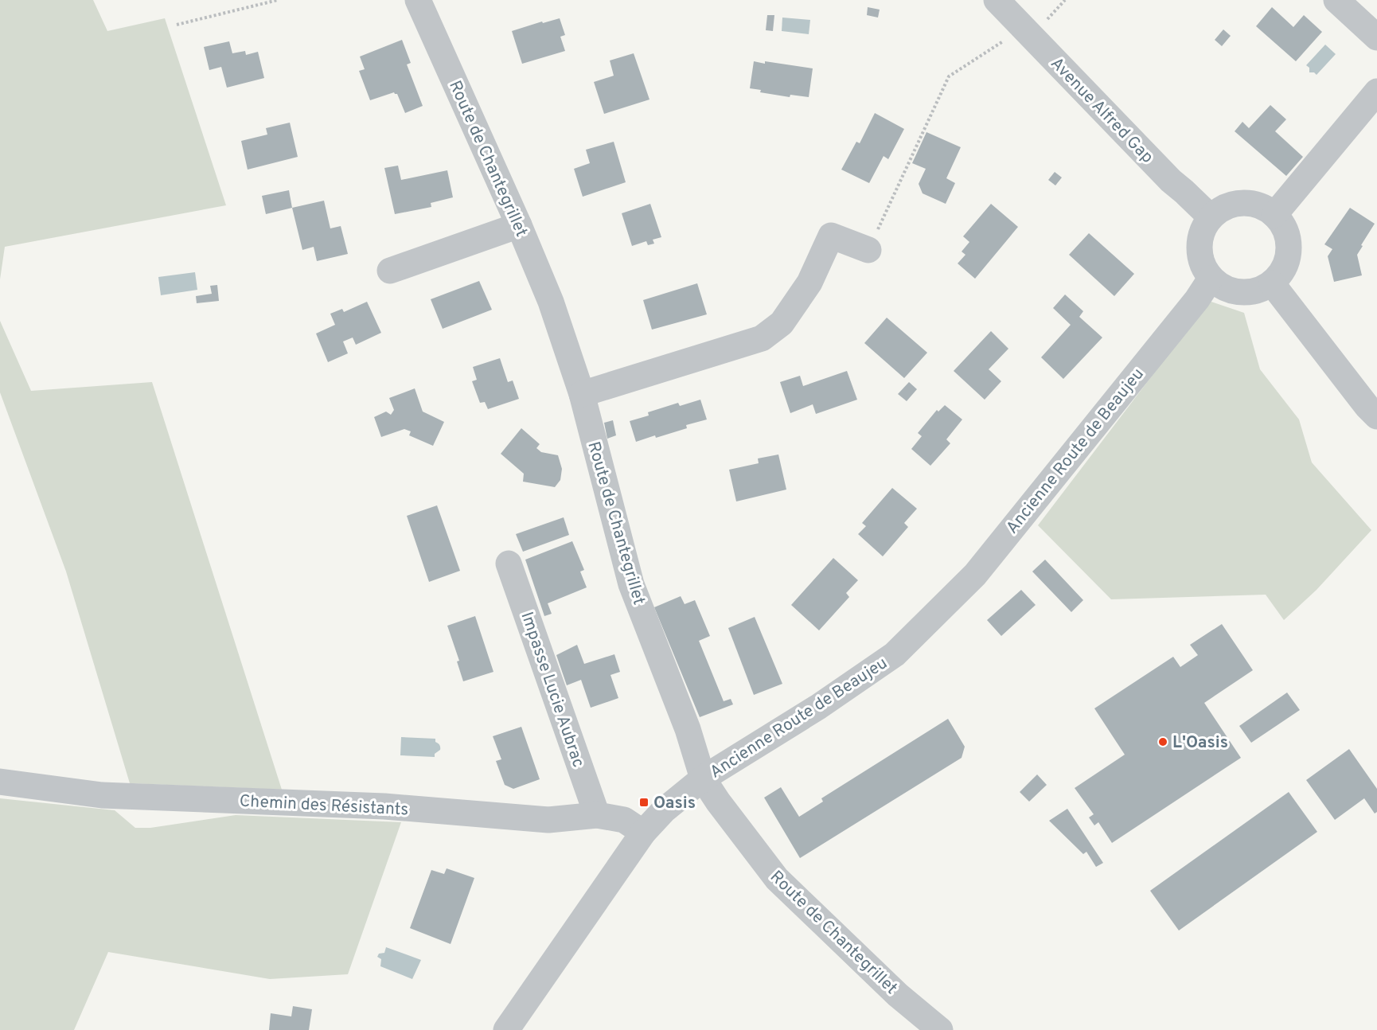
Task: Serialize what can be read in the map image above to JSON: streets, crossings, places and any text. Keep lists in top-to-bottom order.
{
  "streets": {
    "street": [
      "Avenue Alfred Gap",
      "Route de Chantegrillet",
      "Ancienne Route de Beaujeu",
      "Impasse Lucie Aubrac",
      "Chemin des Résistants"
    ]
  },
  "crossings": [
    ["Avenue Alfred Gap", "Ancienne Route de Beaujeu"],
    ["Route de Chantegrillet", "Ancienne Route de Beaujeu"],
    ["Ancienne Route de Beaujeu", "Chemin des Résistants"],
    ["Impasse Lucie Aubrac", "Chemin des Résistants"]
  ],
  "places": {
    "other": ["L'Oasis"],
    "transit": ["Oasis"]
  }
}
